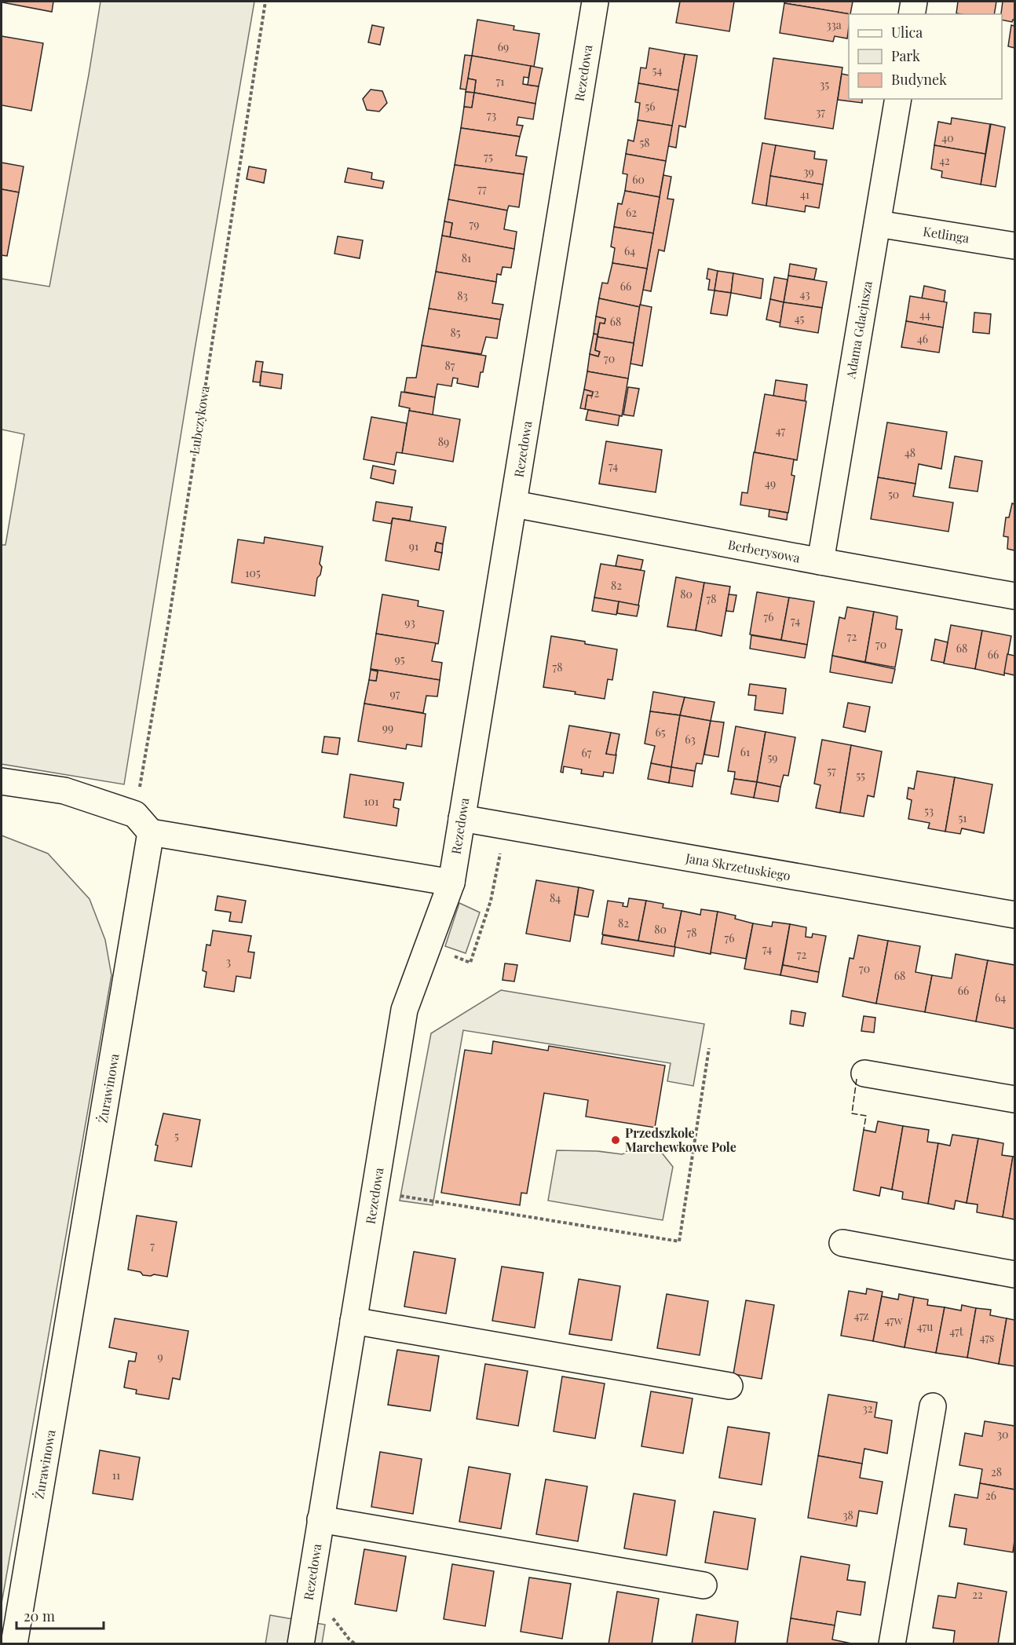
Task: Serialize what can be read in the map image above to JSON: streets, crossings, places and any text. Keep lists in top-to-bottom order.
{
  "streets": {
    "street": [
      "Rezedowa",
      "Ketlinga",
      "Adama Gdacjusza",
      "Berberysowa",
      "Jana Skrzetuskiego",
      "Żurawinowa"
    ],
    "path": ["Lubczykowa"]
  },
  "crossings": [
    ["Rezedowa", "Berberysowa"],
    ["Rezedowa", "Jana Skrzetuskiego"],
    ["Ketlinga", "Adama Gdacjusza"],
    ["Adama Gdacjusza", "Berberysowa"],
    ["Lubczykowa", "Żurawinowa"]
  ],
  "places": ["Przedszkole Marchewkowe Pole"],
  "house_numbers": [
    "33a",
    "69",
    "54",
    "71",
    "35",
    "56",
    "37",
    "73",
    "40",
    "58",
    "75",
    "42",
    "39",
    "60",
    "77",
    "41",
    "62",
    "79",
    "64",
    "81",
    "66",
    "43",
    "83",
    "44",
    "45",
    "68",
    "85",
    "46",
    "70",
    "87",
    "72",
    "47",
    "89",
    "48",
    "74",
    "49",
    "50",
    "91",
    "105",
    "82",
    "80",
    "78",
    "76",
    "74",
    "93",
    "72",
    "70",
    "68",
    "66",
    "95",
    "78",
    "97",
    "99",
    "65",
    "63",
    "61",
    "67",
    "59",
    "57",
    "55",
    "101",
    "53",
    "51",
    "84",
    "82",
    "80",
    "78",
    "76",
    "74",
    "72",
    "3",
    "70",
    "68",
    "66",
    "64",
    "5",
    "7",
    "47z",
    "47w",
    "47u",
    "47t",
    "47s",
    "9",
    "32",
    "30",
    "28",
    "11",
    "26",
    "38",
    "22"
  ],
  "legend": ["Ulica", "Park", "Budynek"],
  "scale_bar": "20 m"
}
